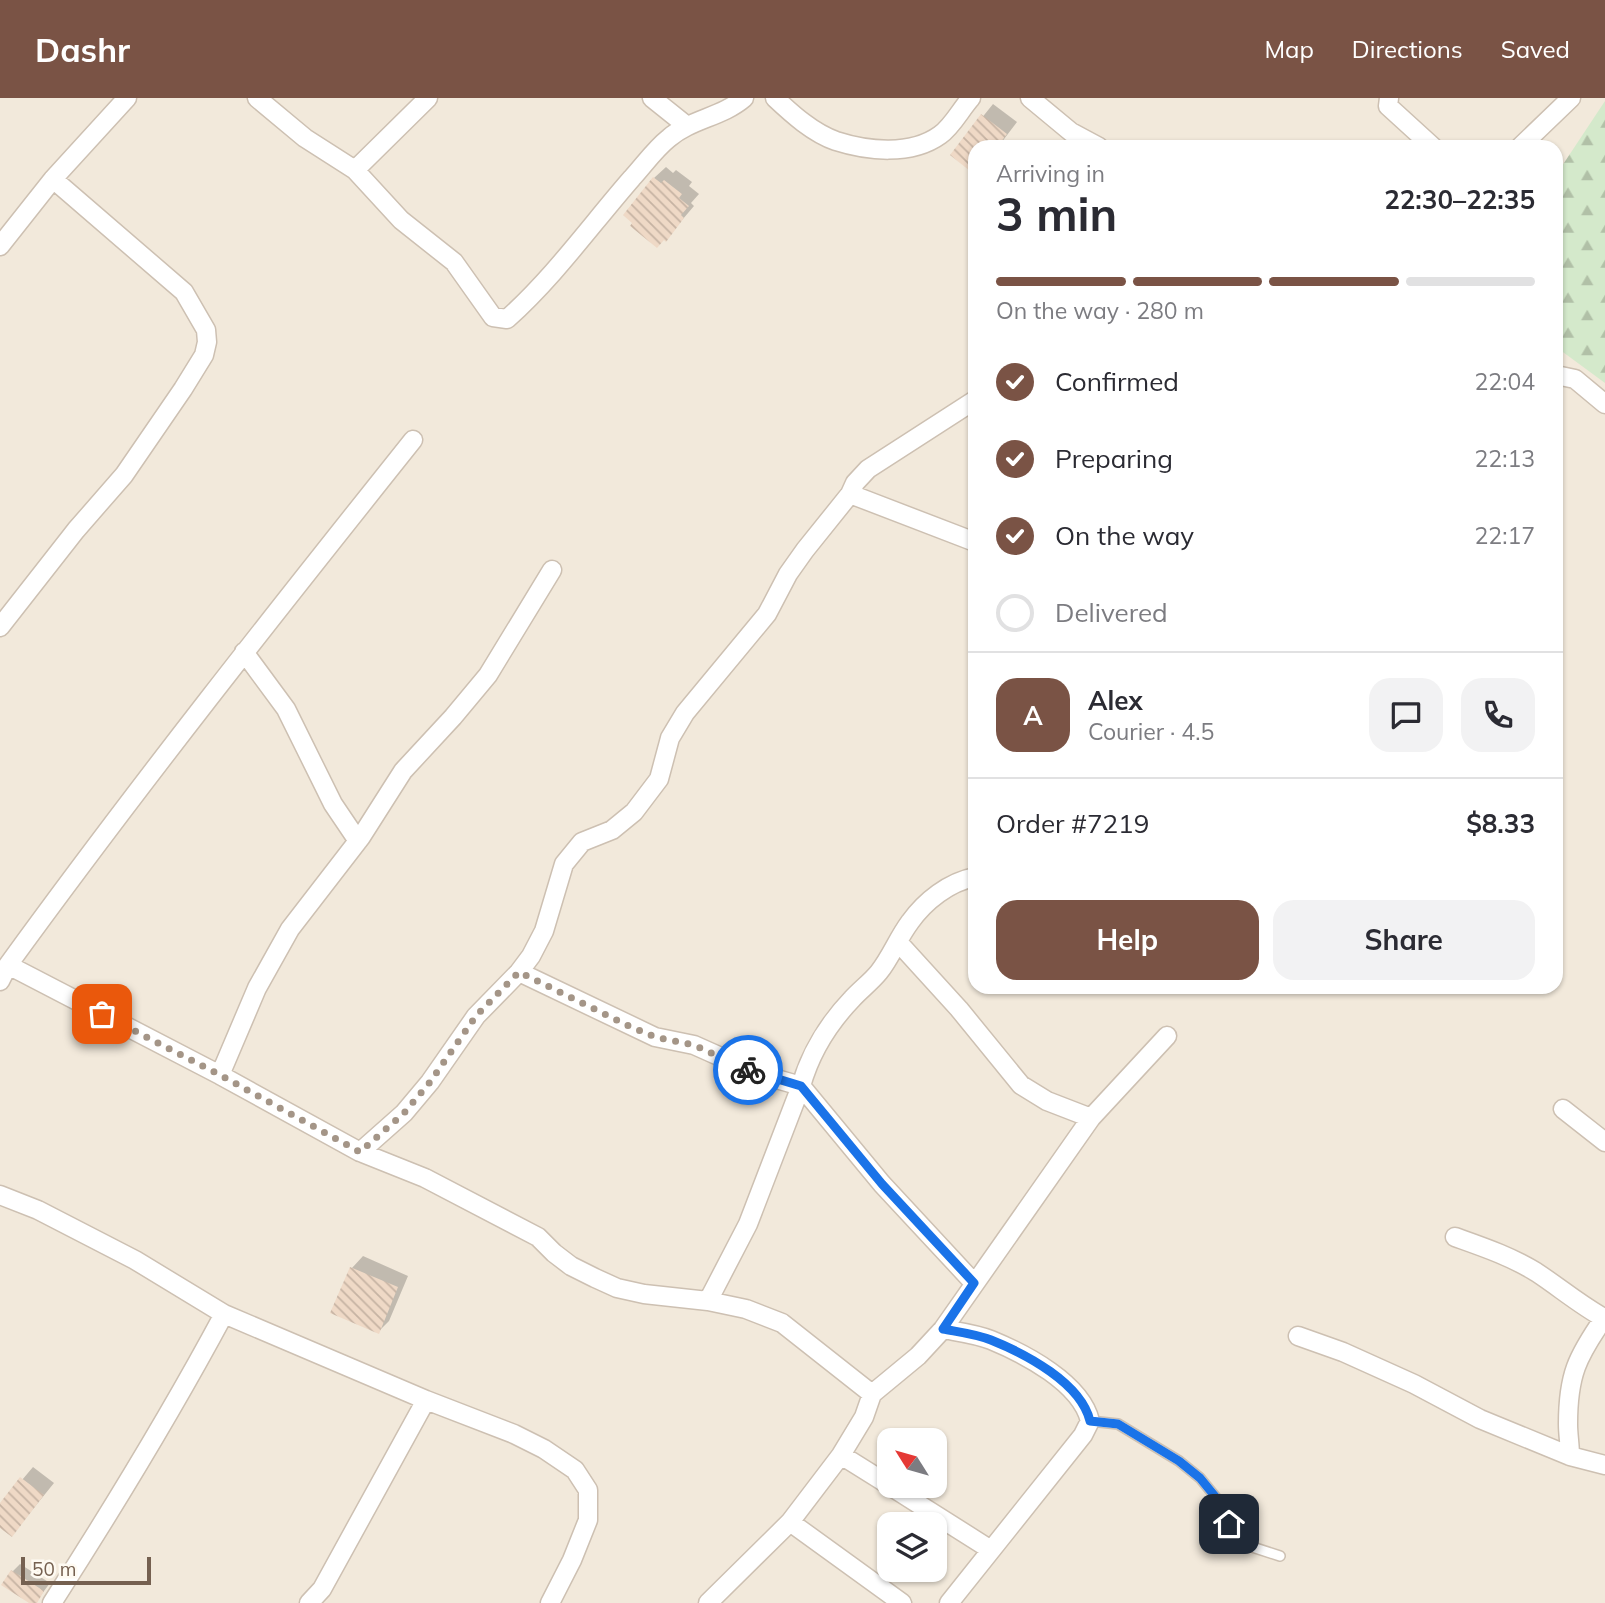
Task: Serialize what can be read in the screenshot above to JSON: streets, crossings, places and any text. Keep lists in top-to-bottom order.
{
  "scale_bar": "50 m",
  "north": "top left",
  "page": {
    "header": "Dashr",
    "nav": ["Map", "Directions", "Saved"],
    "heading": ["3 min", "Arriving in", "22:30–22:35"],
    "panel": [
      "Alex",
      "Courier · 4.5",
      "Order #7219",
      "$8.33"
    ],
    "bar": "On the way · 280 m",
    "list": [
      ["Confirmed", "22:04"],
      ["Preparing", "22:13"],
      ["On the way", "22:17"],
      "Delivered"
    ],
    "round": "A",
    "buttons": ["Help", "Share"],
    "scale": "50 m"
  }
}
